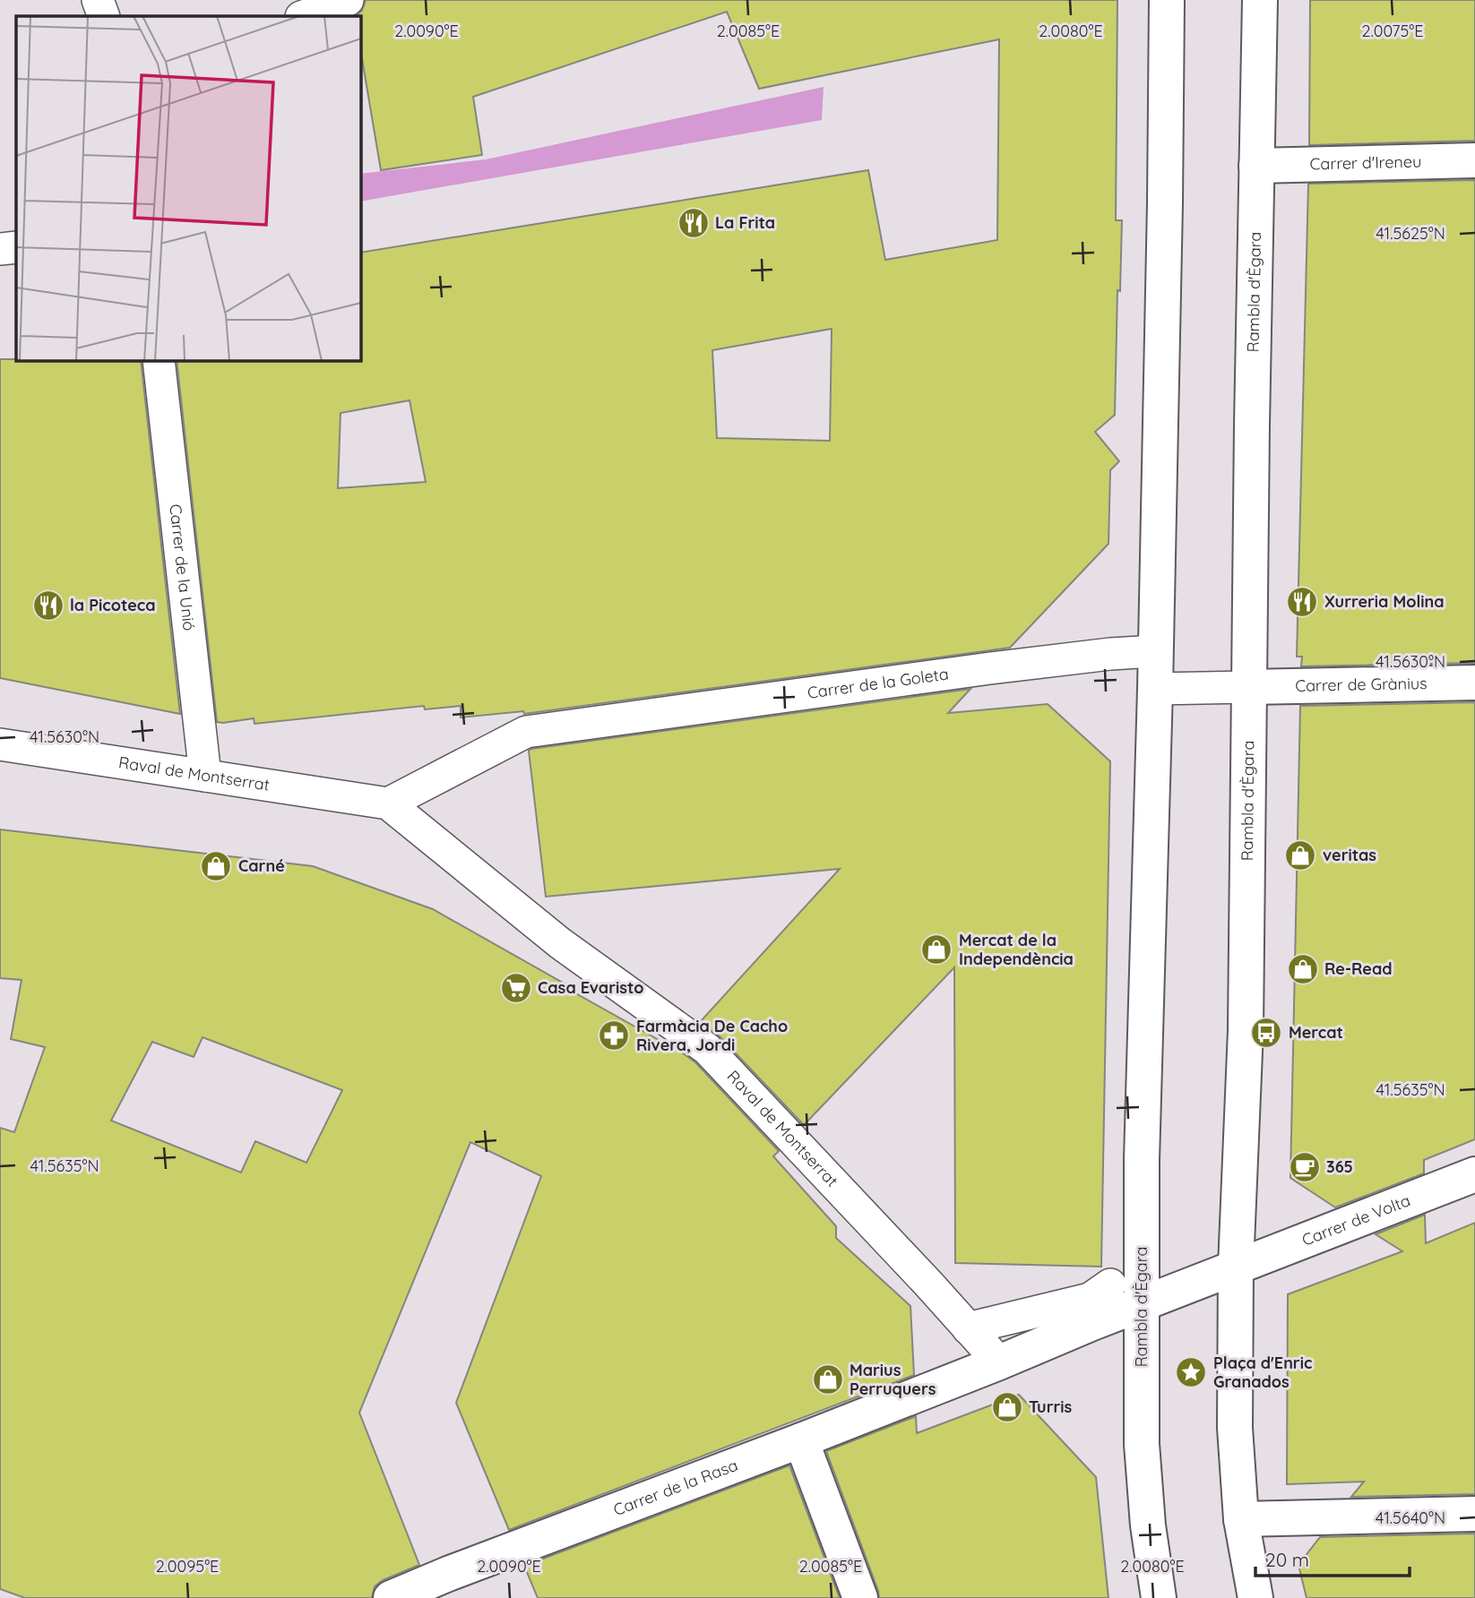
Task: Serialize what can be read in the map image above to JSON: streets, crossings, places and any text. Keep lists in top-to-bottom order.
{
  "streets": {
    "street": [
      "Carrer d'Ireneu",
      "Rambla d'Ègara",
      "Carrer de la Unió",
      "Carrer de la Goleta",
      "Carrer de Grànius",
      "Raval de Montserrat",
      "Carrer de Volta",
      "Carrer de la Rasa"
    ]
  },
  "crossings": [
    ["Carrer d'Ireneu", "Rambla d'Ègara"],
    ["Rambla d'Ègara", "Carrer de la Goleta"],
    ["Rambla d'Ègara", "Carrer de Grànius"],
    ["Rambla d'Ègara", "Carrer de Volta"],
    ["Carrer de la Unió", "Raval de Montserrat"],
    ["Carrer de la Goleta", "Raval de Montserrat"]
  ],
  "places": {
    "restaurant": ["La Frita", "Xurreria Molina", "la Picoteca"],
    "shop": [
      "veritas",
      "Carné",
      "Mercat de la Independència",
      "Re-Read",
      "Marius Perruquers",
      "Turris"
    ],
    "supermarket": ["Casa Evaristo"],
    "bus stop": ["Mercat"],
    "pharmacy": ["Farmàcia De Cacho Rivera, Jordi"],
    "cafe": ["365"],
    "place": ["Plaça d'Enric Granados"]
  },
  "scale_bar": "20 m",
  "coordinates": [
    "2.0090°E",
    "2.0085°E",
    "2.0080°E",
    "2.0075°E",
    "41.5625°N",
    "41.5630°N",
    "41.5635°N",
    "41.5640°N",
    "2.0095°E"
  ]
}
